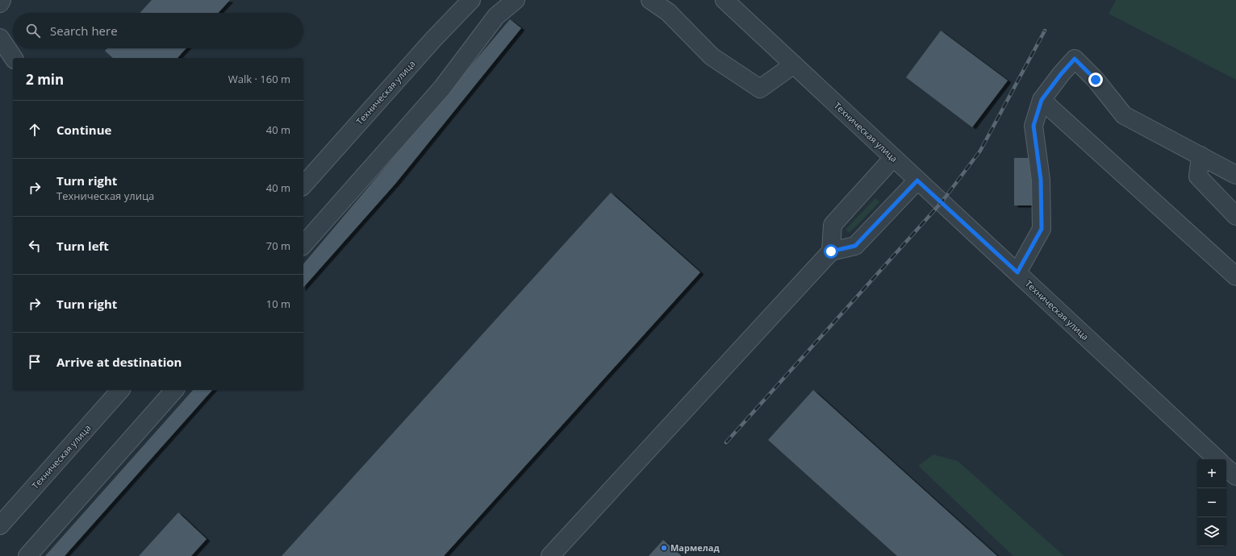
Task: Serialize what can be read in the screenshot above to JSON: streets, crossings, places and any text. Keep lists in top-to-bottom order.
{
  "streets": {
    "street": ["Техническая улица"]
  },
  "places": ["Мармелад"],
  "page": {
    "search": "Search here",
    "heading": ["2 min", "Walk · 160 m"],
    "list": [
      ["Continue", "40 m"],
      ["Turn right", "Техническая улица", "40 m"],
      ["Turn left", "70 m"],
      ["Turn right", "10 m"],
      "Arrive at destination"
    ],
    "map_buttons": ["+", "−"]
  }
}
